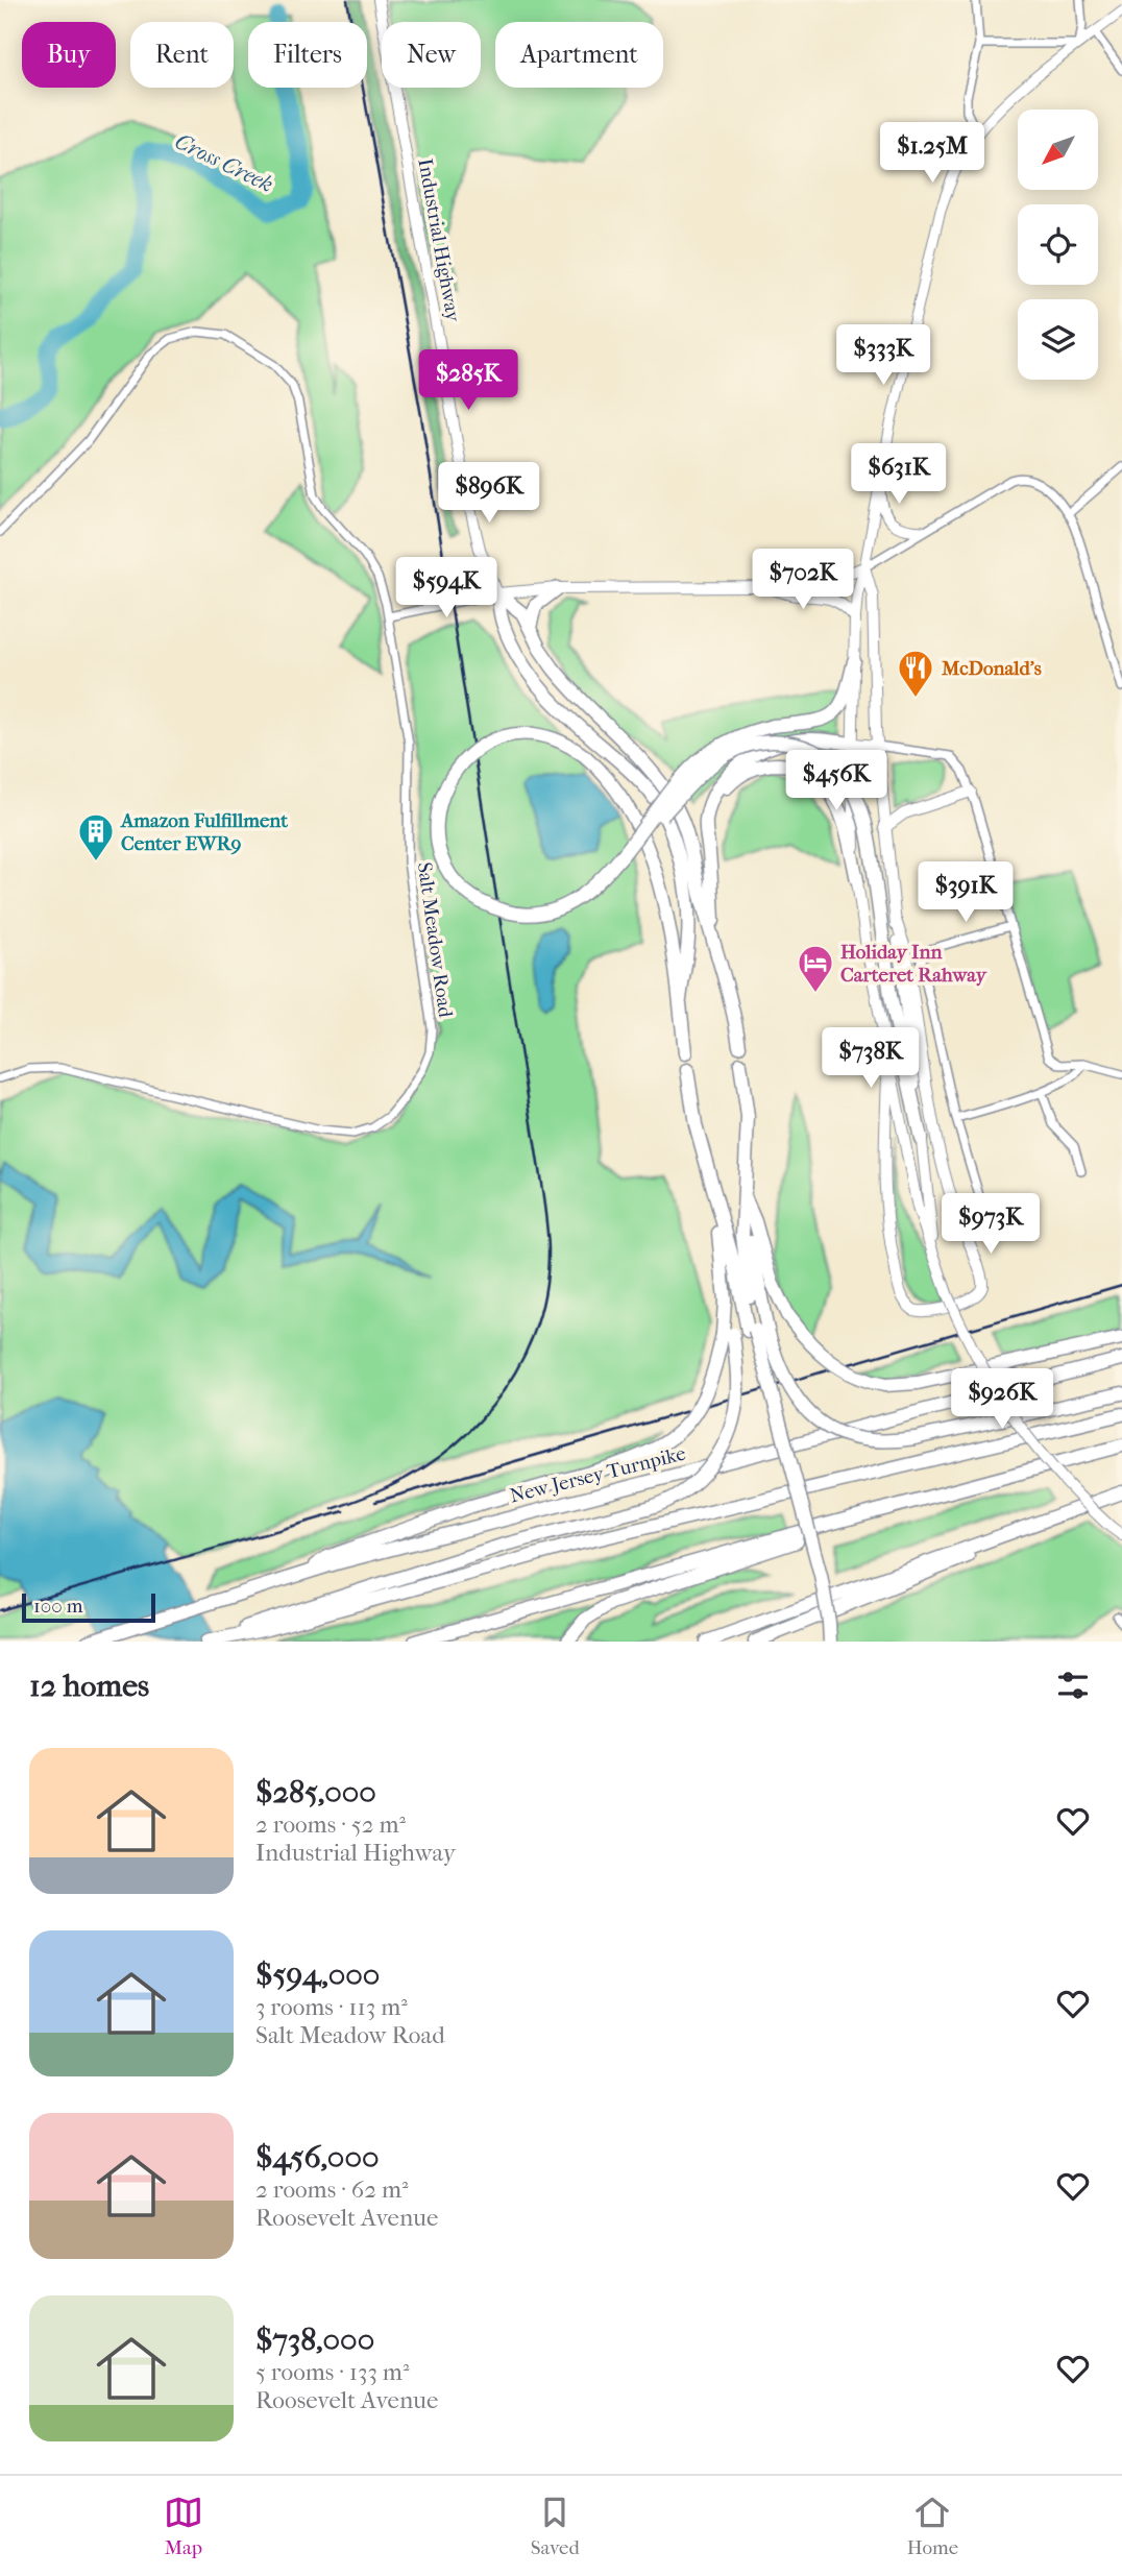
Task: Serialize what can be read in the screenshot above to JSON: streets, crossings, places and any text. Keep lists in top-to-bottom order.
{
  "streets": {
    "highway": ["New Jersey Turnpike"],
    "main road": ["Industrial Highway"],
    "street": ["Salt Meadow Road"]
  },
  "water": ["Cross Creek"],
  "places": {
    "restaurant": ["McDonald's"],
    "building": ["Amazon Fulfillment Center EWR9"],
    "hotel": ["Holiday Inn Carteret Rahway"]
  },
  "scale_bar": "100 m",
  "north": "bottom left",
  "page": {
    "chip": [
      "Buy",
      "Rent",
      "Filters",
      "New",
      "Apartment"
    ],
    "price": [
      "$1.25M",
      "$333K",
      "$285K",
      "$631K",
      "$896K",
      "$702K",
      "$594K",
      "$456K",
      "$391K",
      "$738K",
      "$973K",
      "$926K"
    ],
    "scale": "100 m",
    "heading": "12 homes",
    "list": [
      {
        "name": "$285,000",
        "note": "2 rooms · 52 m² · Industrial Highway"
      },
      {
        "name": "$594,000",
        "note": "3 rooms · 113 m² · Salt Meadow Road"
      },
      {
        "name": "$456,000",
        "note": "2 rooms · 62 m² · Roosevelt Avenue"
      },
      {
        "name": "$738,000",
        "note": "5 rooms · 133 m² · Roosevelt Avenue"
      }
    ],
    "tabs": ["Map", "Saved", "Home"]
  }
}
